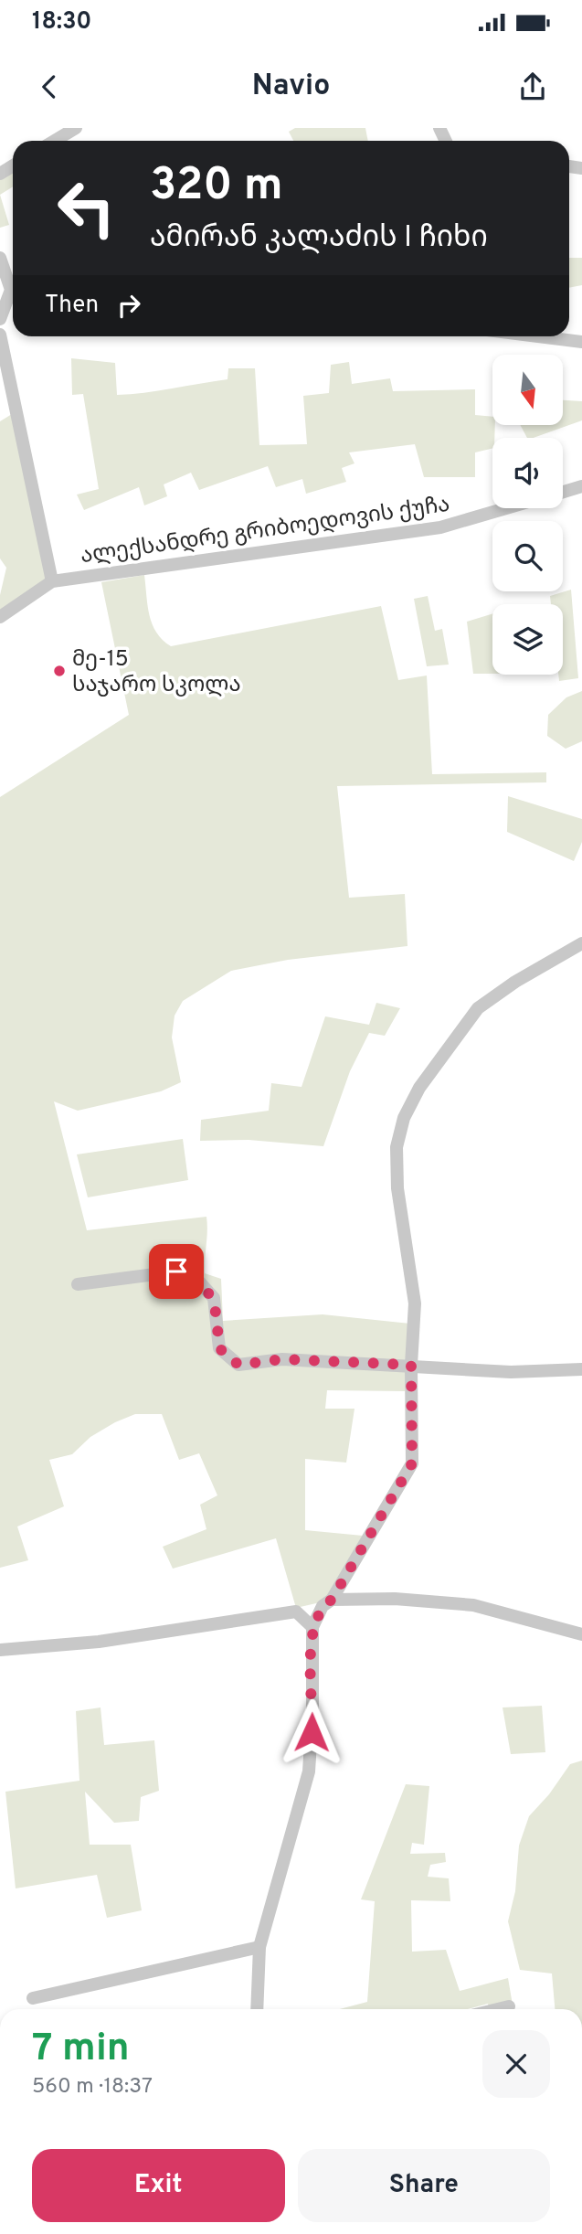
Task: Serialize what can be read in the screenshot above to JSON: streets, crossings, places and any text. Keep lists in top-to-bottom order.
{
  "streets": {
    "street": ["ალექსანდრე გრიბოედოვის ქუჩა"]
  },
  "places": ["მე-15 საჯარო სკოლა"],
  "north": "bottom",
  "page": {
    "status": "18:30",
    "header": "Navio",
    "turn": ["320 m", "ამირან კალაძის I ჩიხი"],
    "then": "Then",
    "heading": ["7 min", "560 m · 18:37"],
    "buttons": ["Exit", "Share"]
  }
}
